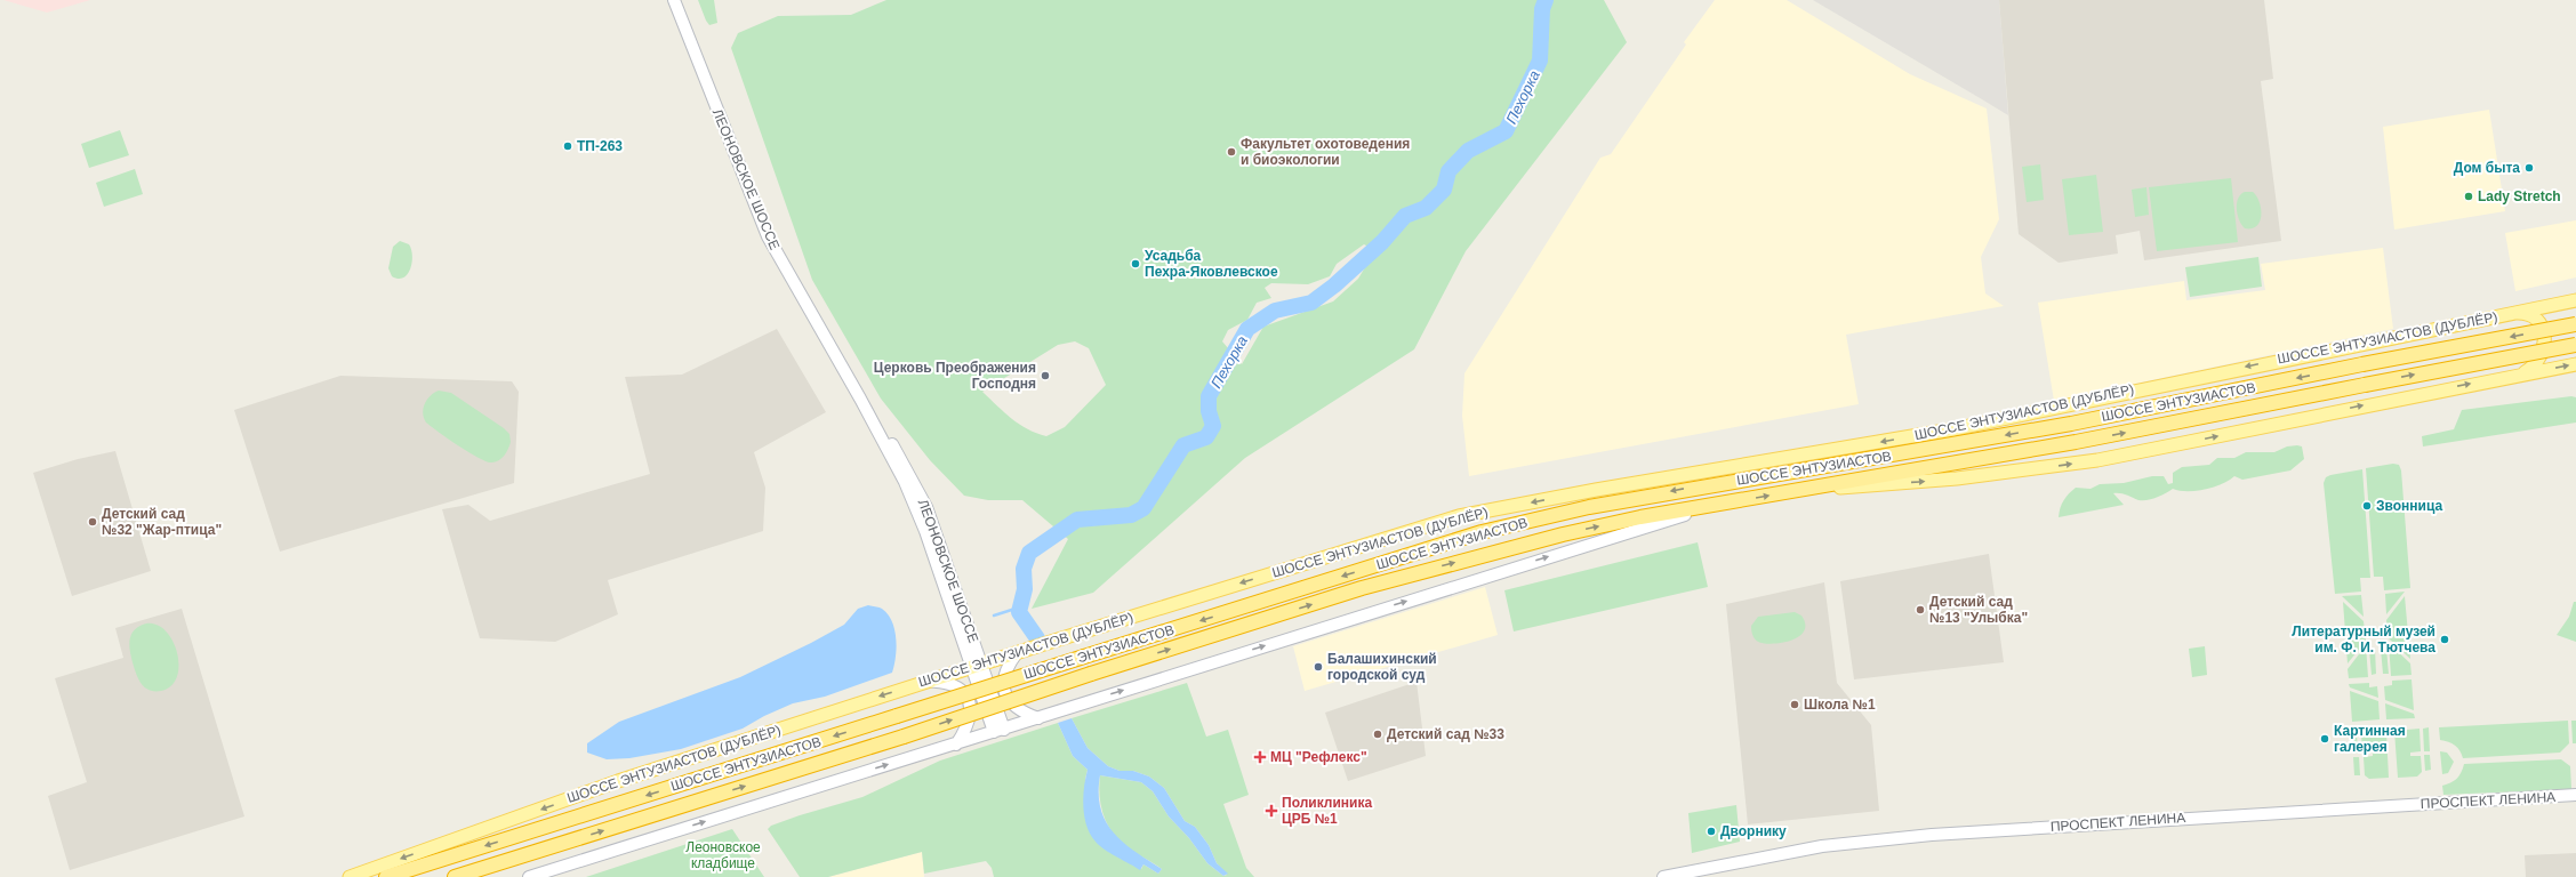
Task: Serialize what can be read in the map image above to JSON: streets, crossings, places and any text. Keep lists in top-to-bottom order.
{
  "streets": {
    "highway": ["ШОССЕ ЭНТУЗИАСТОВ"],
    "main road": ["ЛЕОНОВСКОЕ ШОССЕ", "ШОССЕ ЭНТУЗИАСТОВ (ДУБЛЁР)", "ПРОСПЕКТ ЛЕНИНА"]
  },
  "crossings": [
    ["ЛЕОНОВСКОЕ ШОССЕ", "ШОССЕ ЭНТУЗИАСТОВ (ДУБЛЁР)"]
  ],
  "water": ["Пехорка"],
  "parks": ["Леоновское кладбище"],
  "places": {
    "other": [
      "ТП-263",
      "Факультет охотоведения и биоэкологии",
      "Дом быта",
      "Lady Stretch",
      "Усадьба Пехра-Яковлевское",
      "Церковь Преображения Господня",
      "Звонница",
      "Детский сад №32 \"Жар-птица\"",
      "Детский сад №13 \"Улыбка\"",
      "Литературный музей им. Ф. И. Тютчева",
      "Балашихинский городской суд",
      "Школа №1",
      "Детский сад №33",
      "Картинная галерея",
      "Дворнику"
    ],
    "health": ["МЦ \"Рефлекс\"", "Поликлиника ЦРБ №1"]
  }
}
